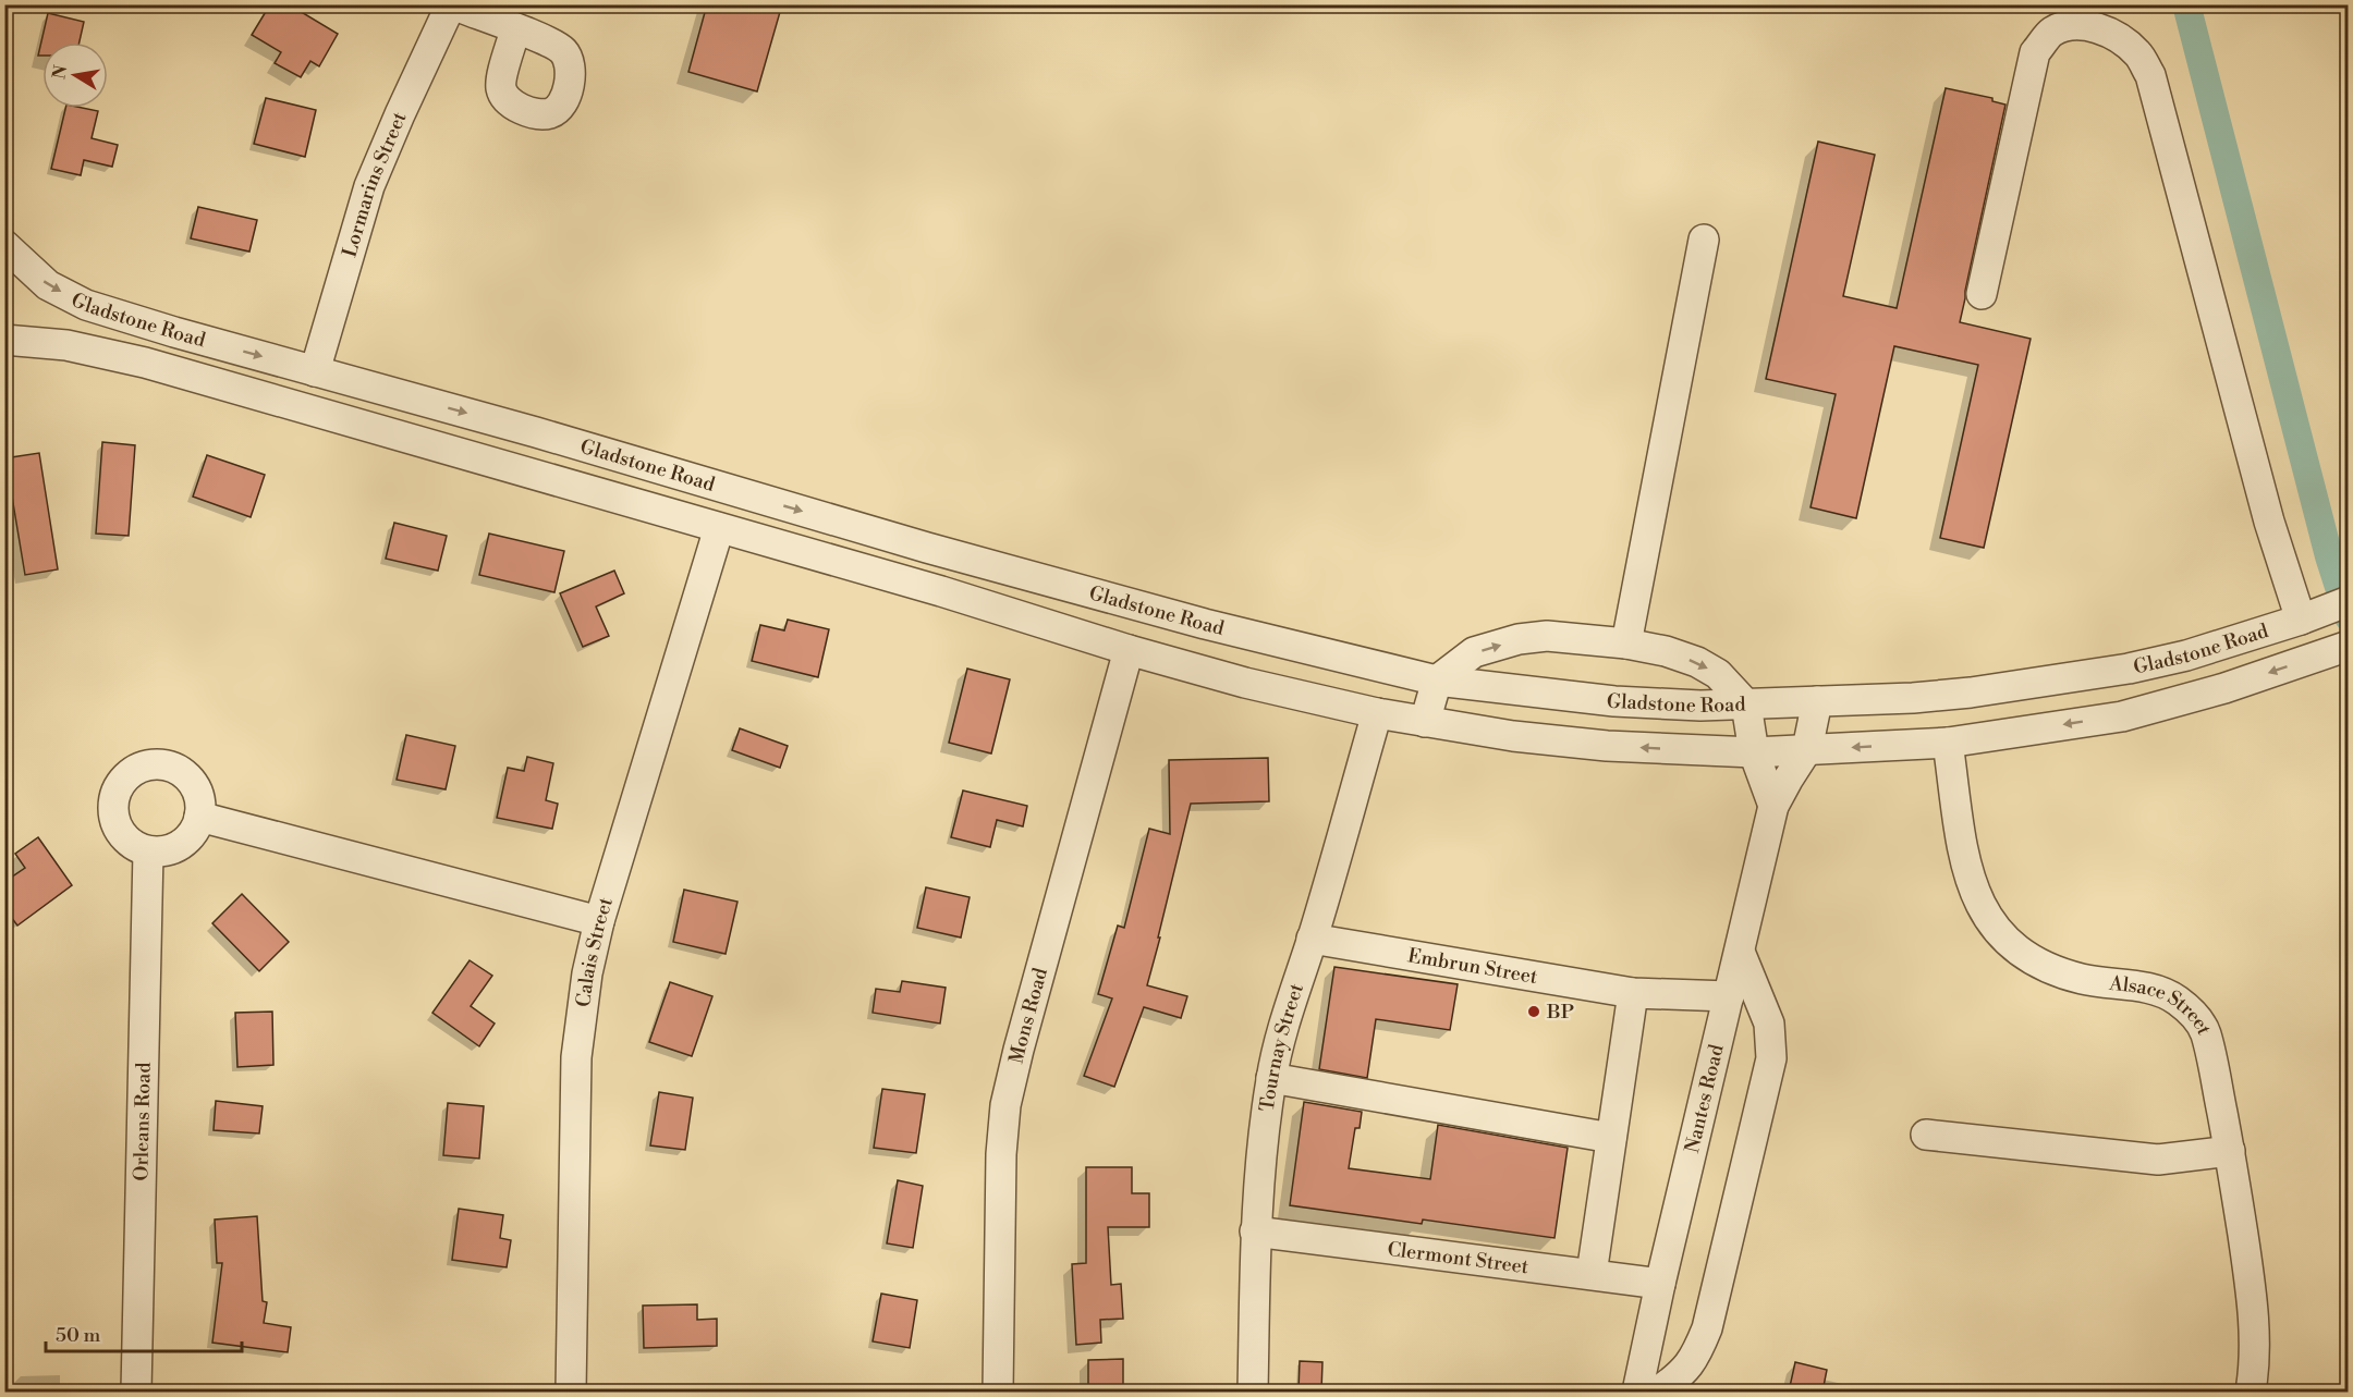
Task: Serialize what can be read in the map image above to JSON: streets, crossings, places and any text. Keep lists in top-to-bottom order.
{
  "streets": {
    "street": [
      "Lormarins Street",
      "Gladstone Road",
      "Calais Street",
      "Embrun Street",
      "Alsace Street",
      "Mons Road",
      "Tournay Street",
      "Nantes Road",
      "Orleans Road",
      "Clermont Street"
    ]
  },
  "crossings": [
    ["Lormarins Street", "Gladstone Road"],
    ["Gladstone Road", "Calais Street"],
    ["Gladstone Road", "Alsace Street"],
    ["Gladstone Road", "Mons Road"],
    ["Gladstone Road", "Tournay Street"],
    ["Gladstone Road", "Nantes Road"],
    ["Embrun Street", "Tournay Street"],
    ["Embrun Street", "Nantes Road"],
    ["Tournay Street", "Clermont Street"],
    ["Nantes Road", "Clermont Street"]
  ],
  "places": ["BP"],
  "scale_bar": "50 m",
  "north": "left"
}
